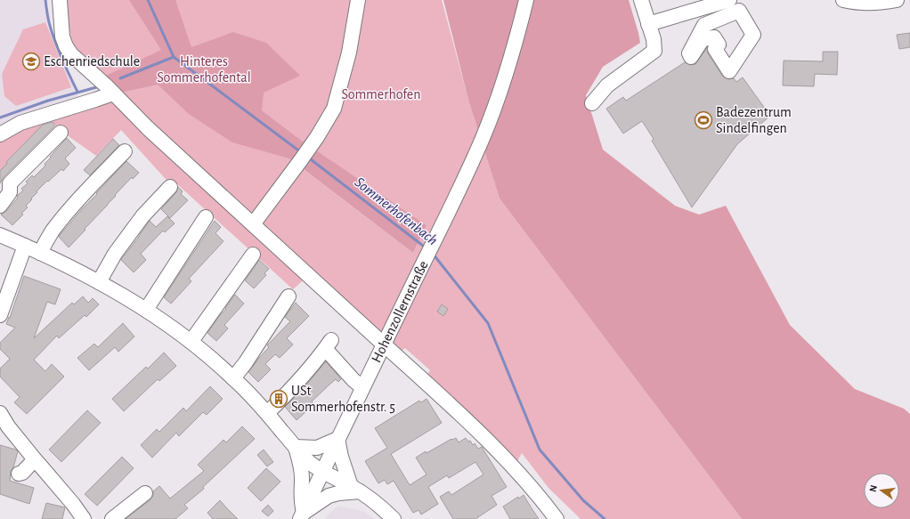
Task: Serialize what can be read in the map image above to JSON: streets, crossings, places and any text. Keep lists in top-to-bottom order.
{
  "streets": {
    "street": ["Hohenzollernstraße"]
  },
  "water": ["Sommerhofenbach"],
  "parks": ["Hinteres Sommerhofental", "Sommerhofen"],
  "places": {
    "school or university": ["Eschenriedschule"],
    "sports": ["Badezentrum Sindelfingen"],
    "building": ["USt Sommerhofenstr. 5"]
  },
  "north": "left"
}
